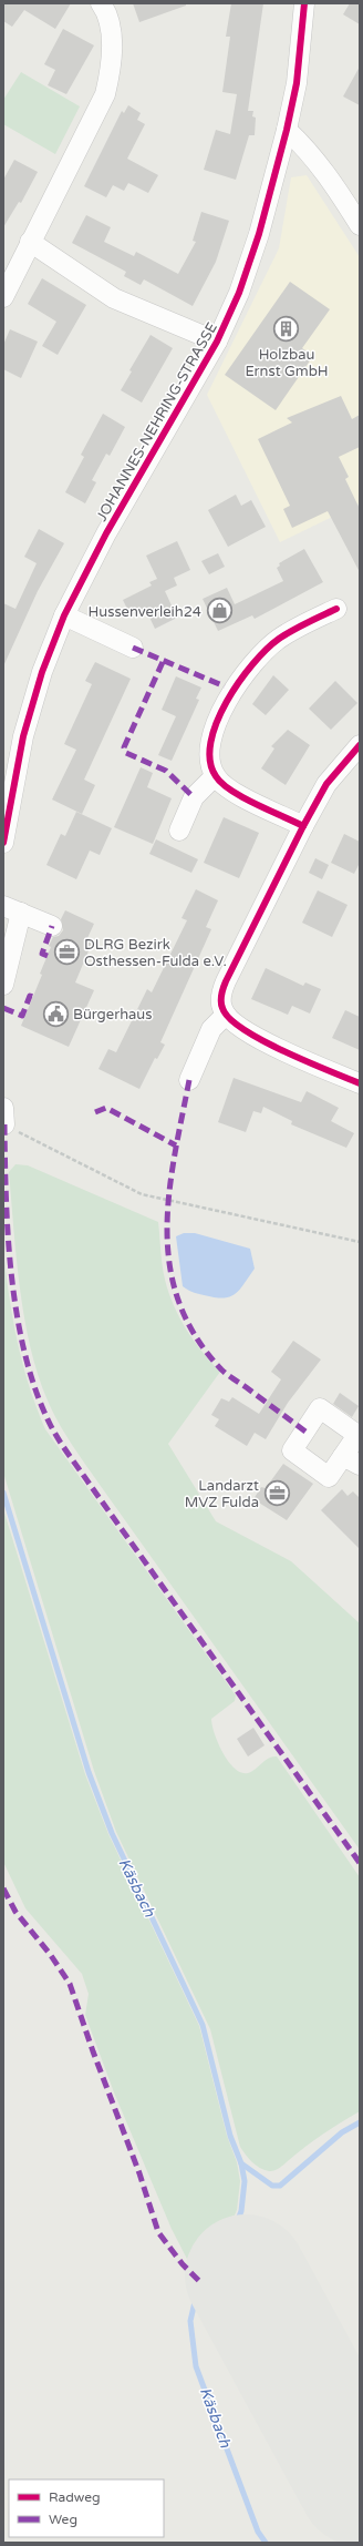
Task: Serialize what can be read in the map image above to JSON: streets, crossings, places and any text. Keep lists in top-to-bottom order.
{
  "streets": {
    "street": ["JOHANNES-NEHRING-STRASSE"]
  },
  "water": ["Käsbach"],
  "places": {
    "building": ["Holzbau Ernst GmbH"],
    "shop": ["Hussenverleih24"],
    "office": ["DLRG Bezirk Osthessen-Fulda e.V.", "Landarzt MVZ Fulda"],
    "public building": ["Bürgerhaus"]
  },
  "legend": ["Radweg", "Weg"]
}
